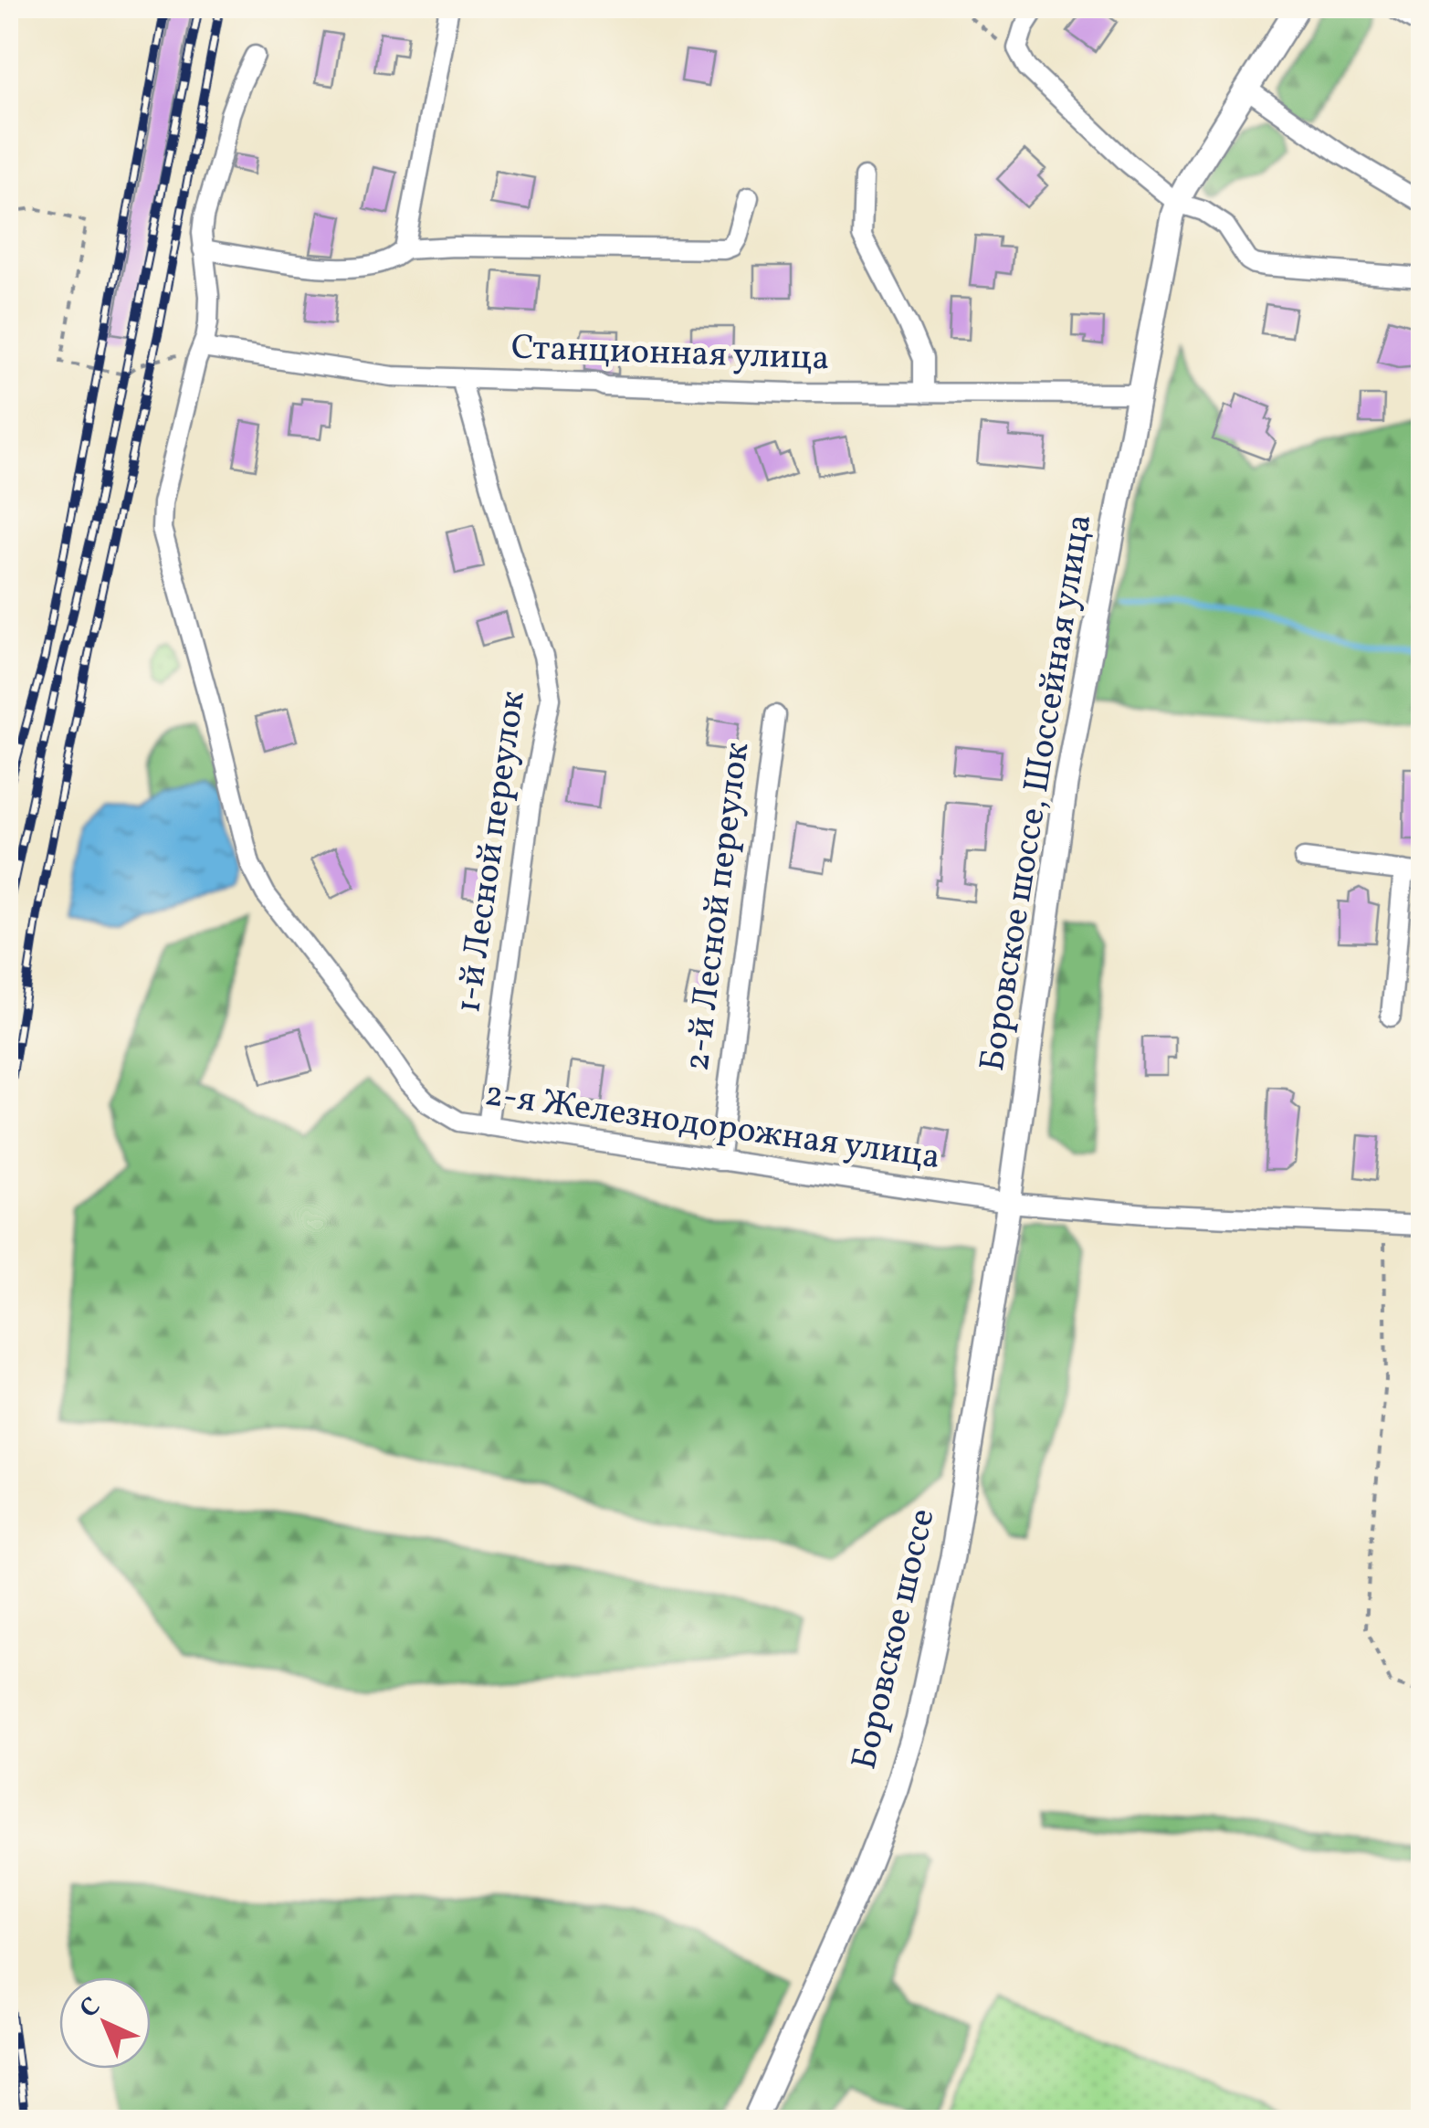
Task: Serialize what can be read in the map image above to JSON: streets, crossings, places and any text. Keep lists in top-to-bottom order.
{
  "streets": {
    "main road": ["Боровское шоссе, Шоссейная улица", "Боровское шоссе"],
    "street": [
      "Станционная улица",
      "1-й Лесной переулок",
      "2-й Лесной переулок",
      "2-я Железнодорожная улица"
    ]
  },
  "crossings": [
    ["Станционная улица", "Боровское шоссе, Шоссейная улица"],
    ["Станционная улица", "1-й Лесной переулок"],
    ["Станционная улица", "2-я Железнодорожная улица"],
    ["Боровское шоссе, Шоссейная улица", "2-я Железнодорожная улица"],
    ["Боровское шоссе, Шоссейная улица", "Боровское шоссе"],
    ["1-й Лесной переулок", "2-я Железнодорожная улица"],
    ["2-й Лесной переулок", "2-я Железнодорожная улица"],
    ["2-я Железнодорожная улица", "Боровское шоссе"]
  ],
  "north": "top left"
}
